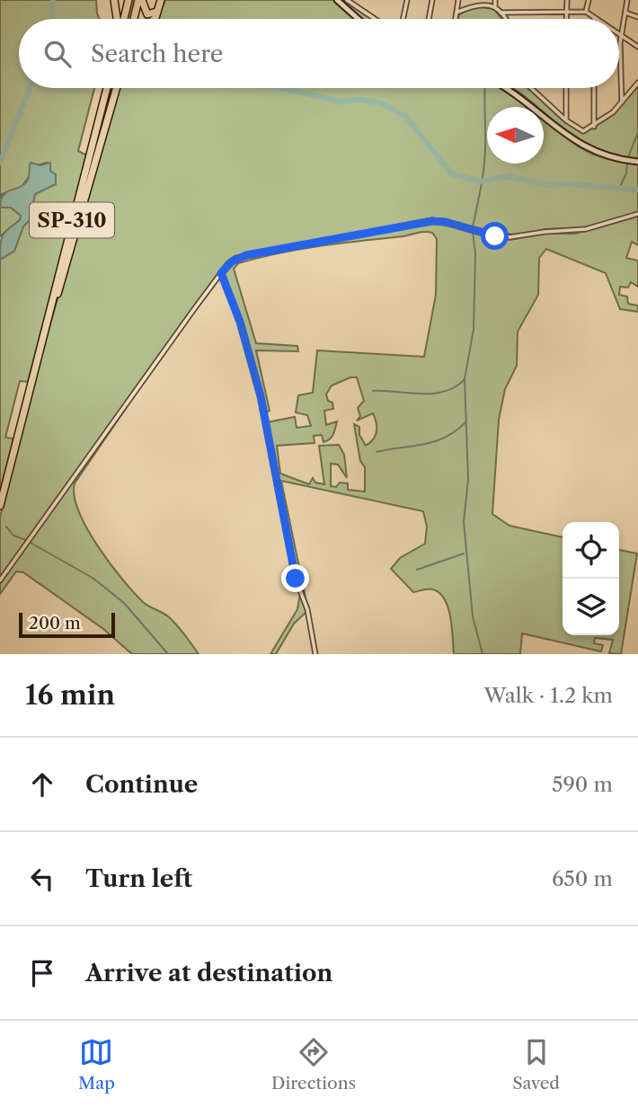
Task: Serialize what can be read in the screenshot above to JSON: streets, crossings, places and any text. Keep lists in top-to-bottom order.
{
  "streets": {
    "main road": ["SP-310"]
  },
  "scale_bar": "200 m",
  "north": "left",
  "page": {
    "search": "Search here",
    "scale": "200 m",
    "heading": ["16 min", "Walk · 1.2 km"],
    "list": [
      ["Continue", "590 m"],
      ["Turn left", "650 m"],
      "Arrive at destination"
    ],
    "nav": ["Map", "Directions", "Saved"]
  }
}
